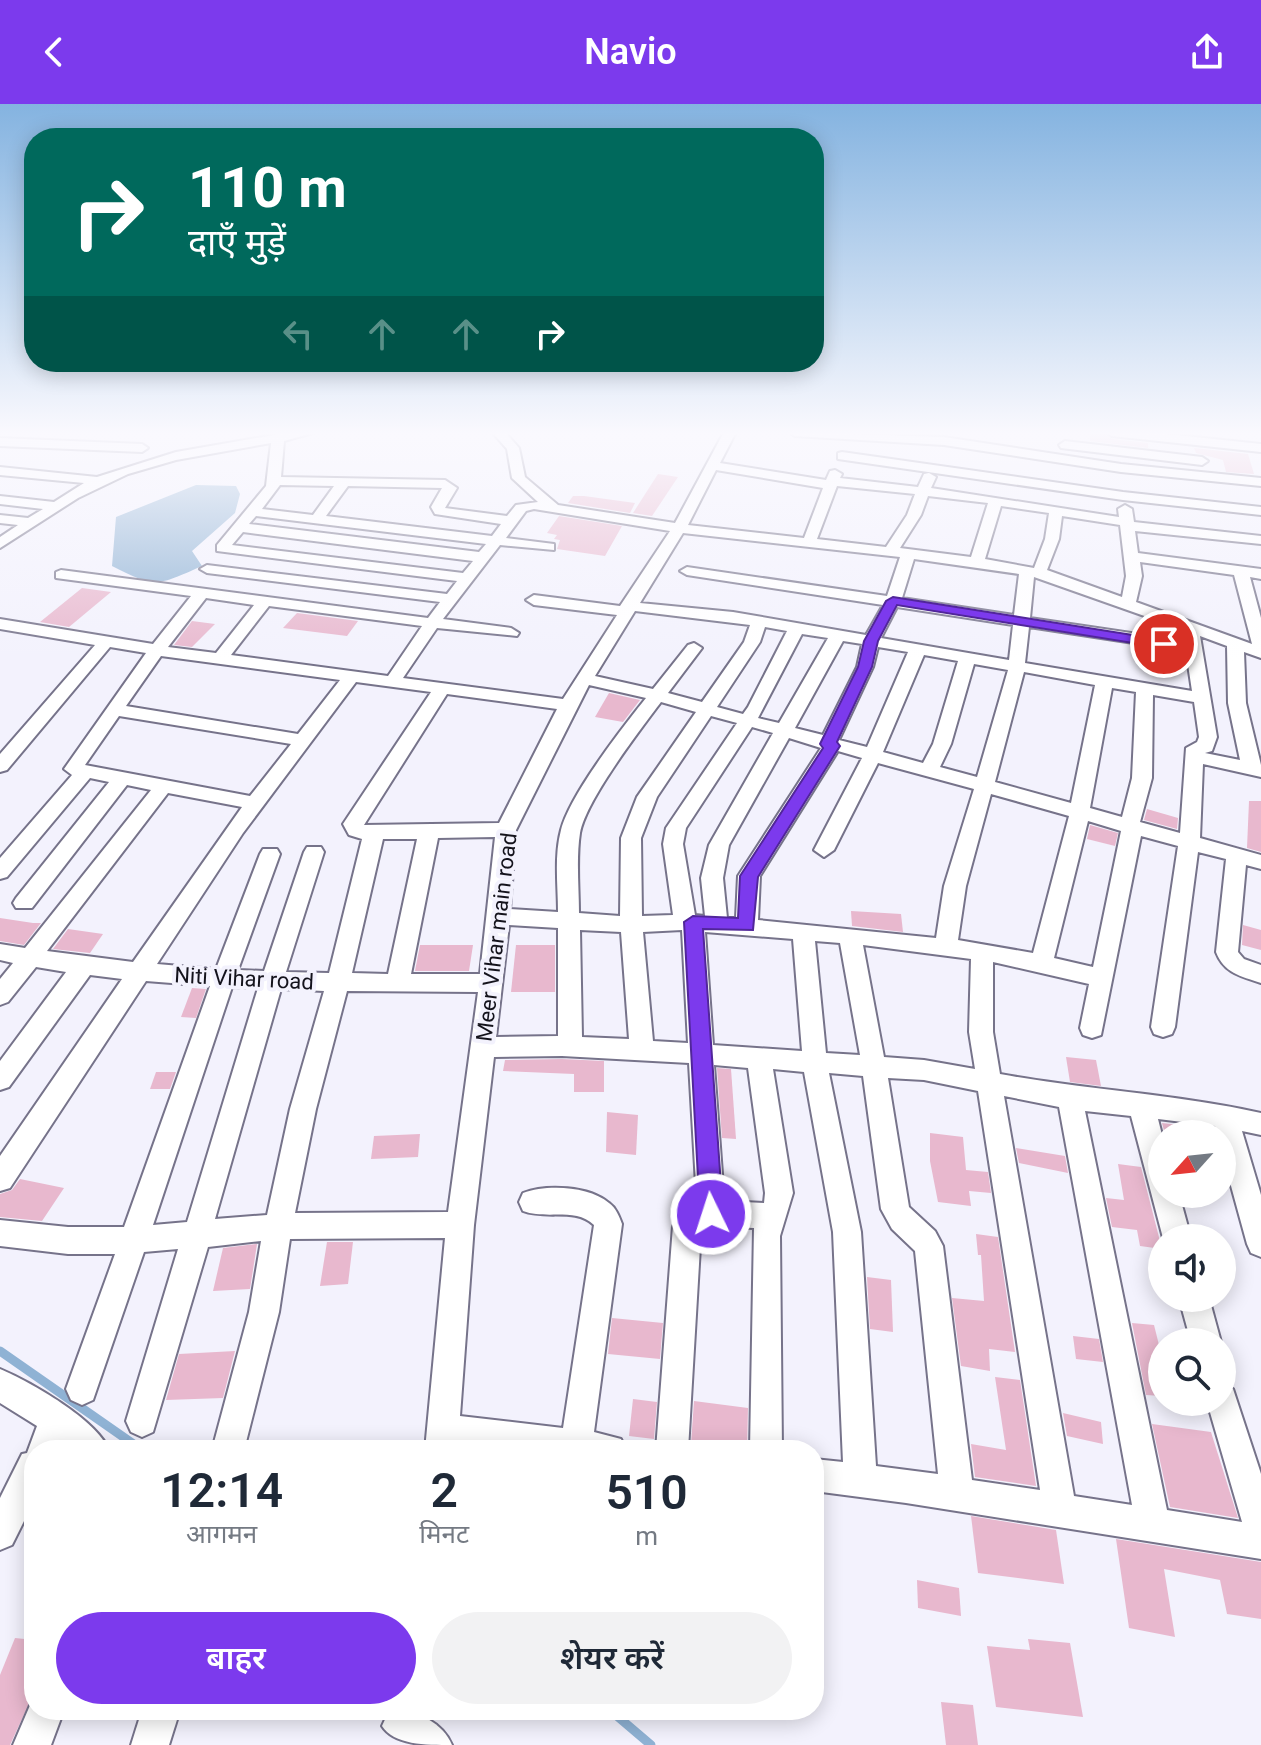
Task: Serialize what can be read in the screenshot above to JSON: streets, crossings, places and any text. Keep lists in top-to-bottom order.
{
  "streets": {
    "street": ["Meer Vihar main road", "Niti Vihar road"]
  },
  "crossings": [
    ["Meer Vihar main road", "Niti Vihar road"]
  ],
  "north": "bottom left",
  "page": {
    "header": "Navio",
    "turn": ["110 m", "दाएँ मुड़ें"],
    "eta": [
      "12:14",
      "आगमन",
      "2",
      "मिनट",
      "510",
      "m"
    ],
    "buttons": ["बाहर", "शेयर करें"]
  }
}
